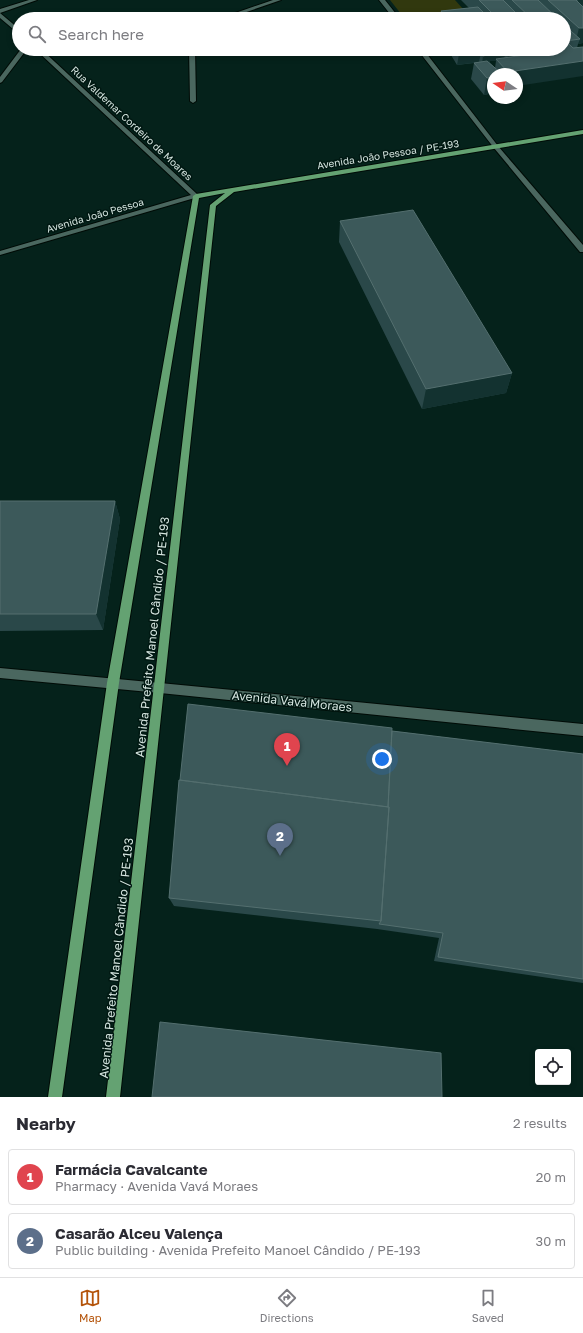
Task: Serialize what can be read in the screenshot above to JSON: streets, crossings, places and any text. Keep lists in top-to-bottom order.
{
  "streets": {
    "main road": ["Avenida João Pessoa / PE-193", "Avenida Prefeito Manoel Cândido / PE-193"],
    "street": ["Rua Valdemar Cordeiro de Moares", "Avenida João Pessoa", "Avenida Vavá Moraes"]
  },
  "crossings": [
    ["Rua Valdemar Cordeiro de Moares", "Avenida João Pessoa / PE-193"],
    ["Rua Valdemar Cordeiro de Moares", "Avenida João Pessoa"],
    ["Rua Valdemar Cordeiro de Moares", "Avenida Prefeito Manoel Cândido / PE-193"],
    ["Avenida João Pessoa / PE-193", "Avenida João Pessoa"],
    ["Avenida João Pessoa / PE-193", "Avenida Prefeito Manoel Cândido / PE-193"],
    ["Avenida João Pessoa", "Avenida Prefeito Manoel Cândido / PE-193"],
    ["Avenida Prefeito Manoel Cândido / PE-193", "Avenida Vavá Moraes"]
  ],
  "north": "left",
  "page": {
    "search": "Search here",
    "pins": ["1", "2"],
    "heading": ["Nearby", "2 results"],
    "list": [
      {
        "mark": "1",
        "name": "Farmácia Cavalcante",
        "note": "Pharmacy · Avenida Vavá Moraes",
        "value": "20 m"
      },
      {
        "mark": "2",
        "name": "Casarão Alceu Valença",
        "note": "Public building · Avenida Prefeito Manoel Cândido / PE-193",
        "value": "30 m"
      }
    ],
    "nav": ["Map", "Directions", "Saved"]
  }
}
